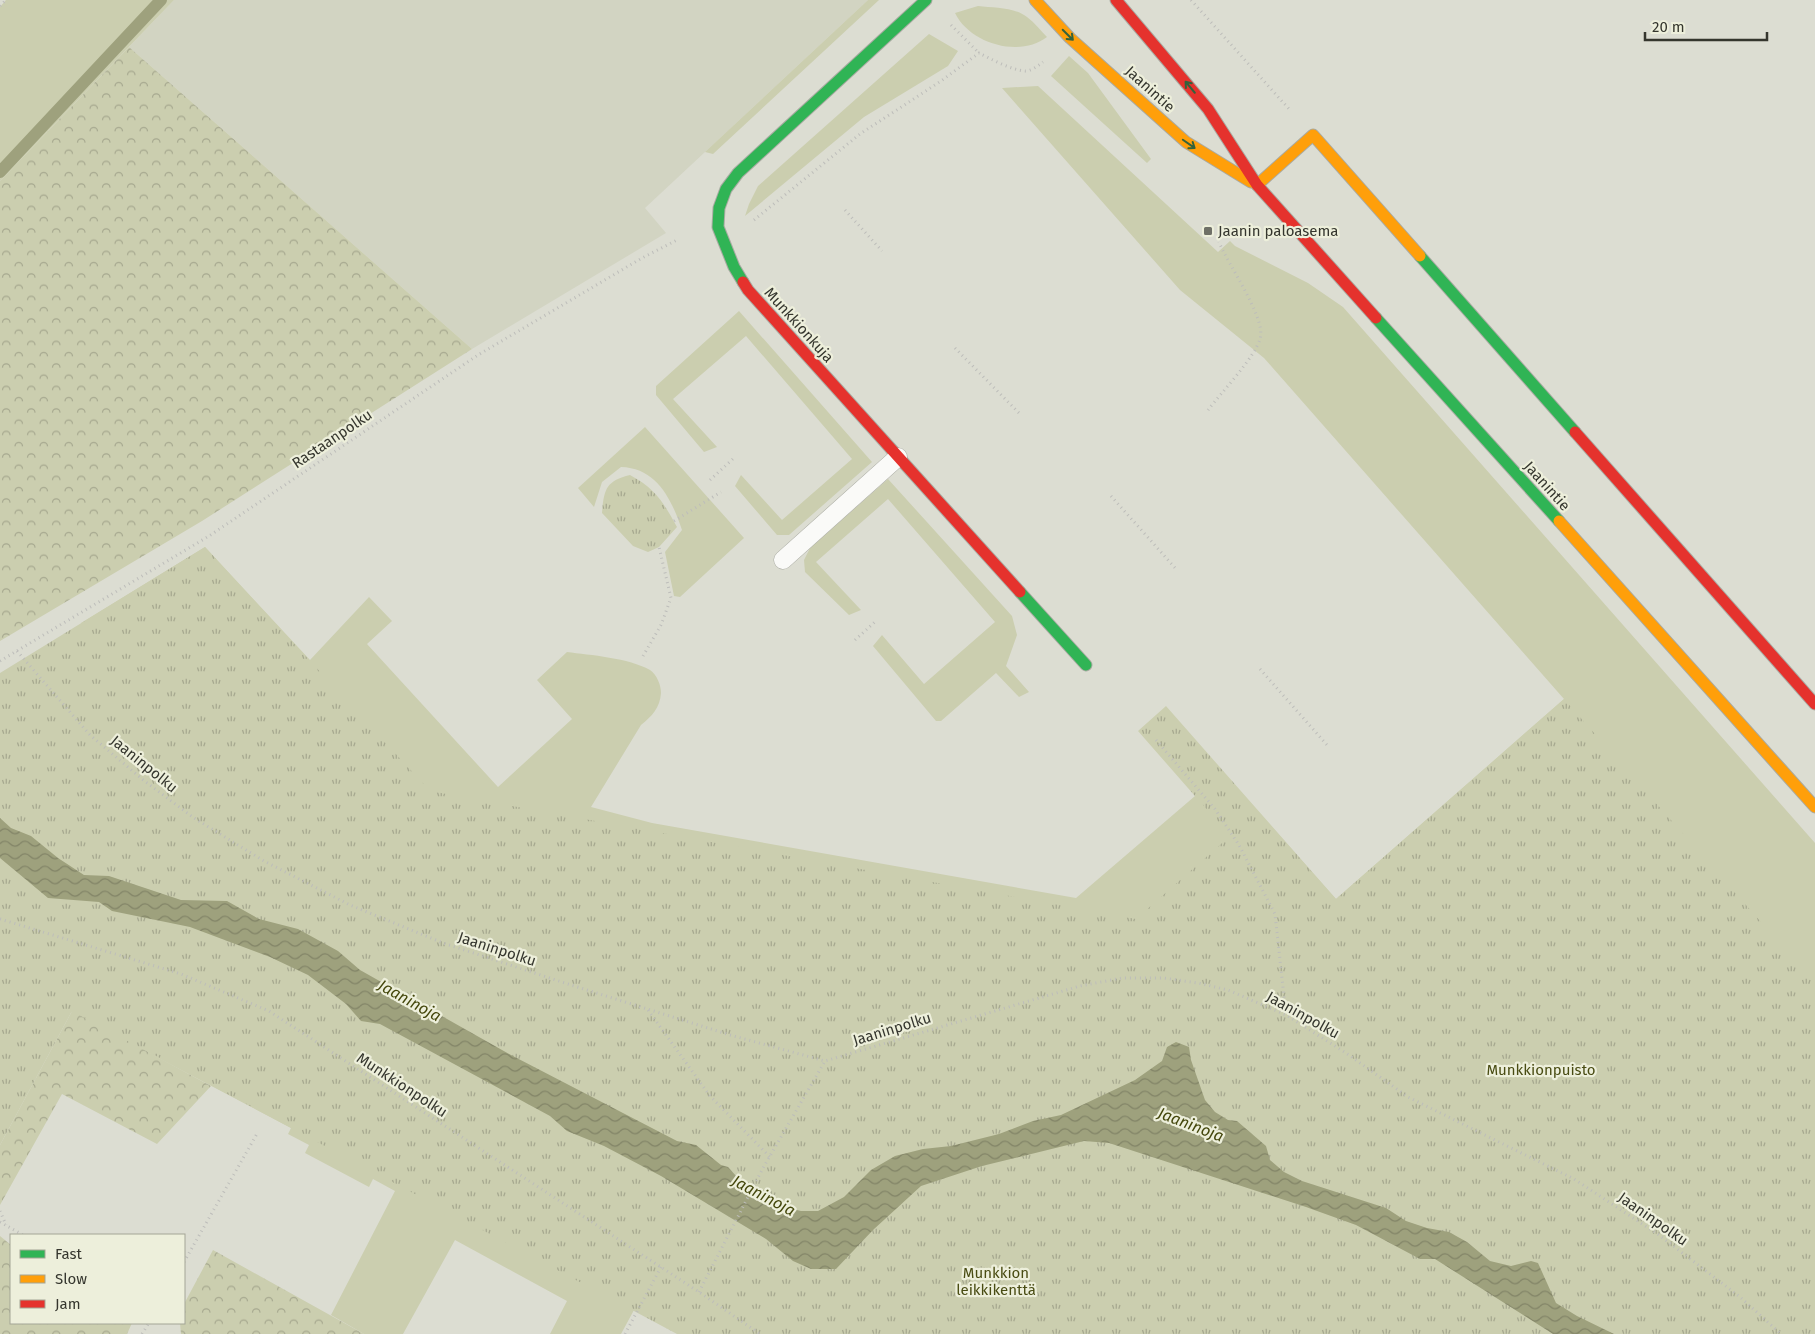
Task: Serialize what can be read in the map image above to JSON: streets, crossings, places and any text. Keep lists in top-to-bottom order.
{
  "streets": {
    "street": ["Jaanintie", "Munkkionkuja"],
    "path": ["Rastaanpolku", "Jaaninpolku", "Munkkionpolku"]
  },
  "crossings": [
    ["Rastaanpolku", "Jaaninpolku"]
  ],
  "water": ["Jaaninoja"],
  "parks": ["Munkkionpuisto", "Munkkion leikkikenttä"],
  "places": {
    "transit": ["Jaanin paloasema"]
  },
  "legend": ["Fast", "Slow", "Jam"],
  "scale_bar": "20 m"
}
